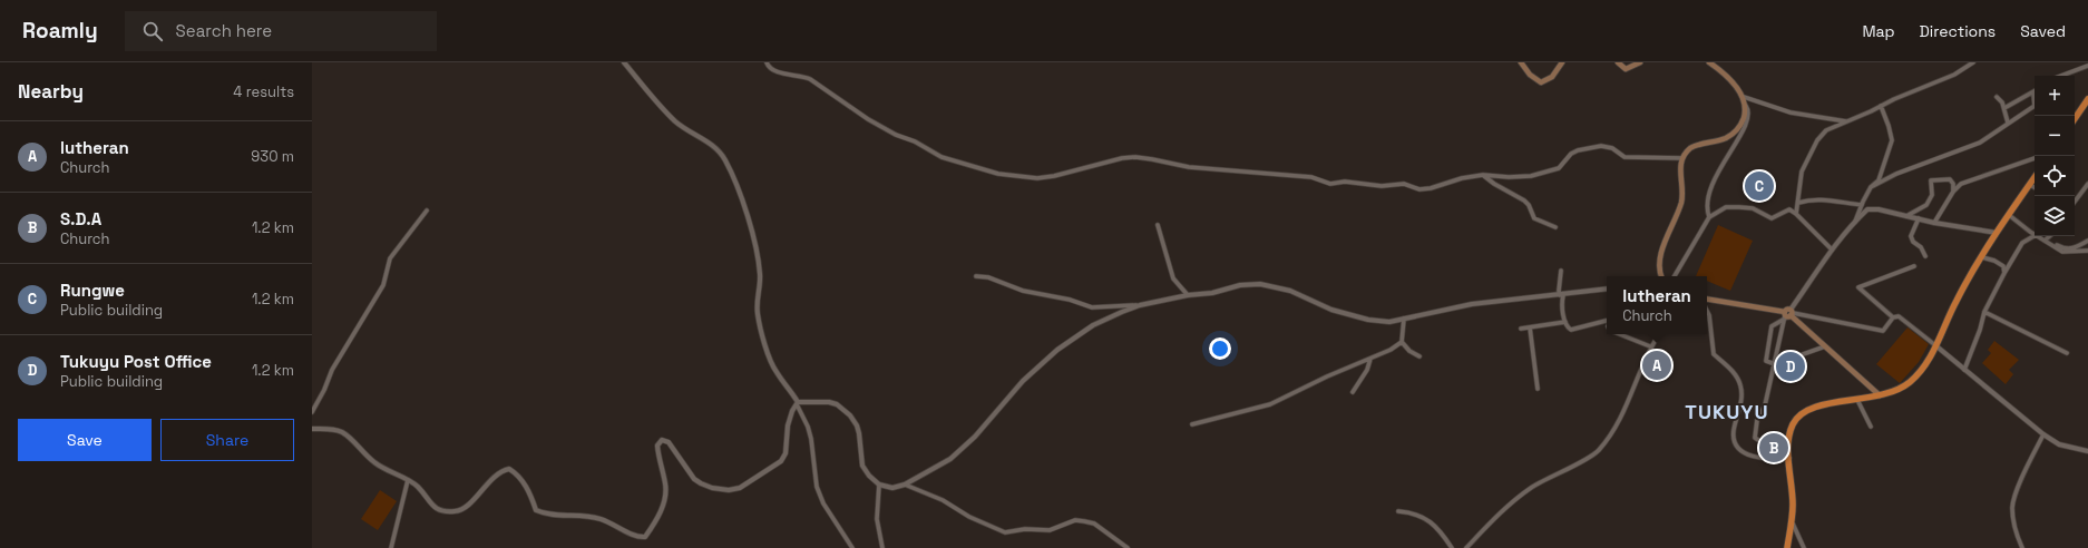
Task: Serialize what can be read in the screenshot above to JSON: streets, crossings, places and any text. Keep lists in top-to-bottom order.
{
  "districts": ["TUKUYU"],
  "page": {
    "header": "Roamly",
    "search": "Search here",
    "nav": ["Map", "Directions", "Saved"],
    "heading": ["Nearby", "4 results"],
    "map_buttons": ["+", "−"],
    "list": [
      {
        "mark": "A",
        "name": "lutheran",
        "note": "Church",
        "value": "930 m"
      },
      {
        "mark": "B",
        "name": "S.D.A",
        "note": "Church",
        "value": "1.2 km"
      },
      {
        "mark": "C",
        "name": "Rungwe",
        "note": "Public building",
        "value": "1.2 km"
      },
      {
        "mark": "D",
        "name": "Tukuyu Post Office",
        "note": "Public building",
        "value": "1.2 km"
      }
    ],
    "pins": [
      "C",
      "A",
      "D",
      "B"
    ],
    "popup": ["lutheran", "Church"],
    "buttons": ["Save", "Share"]
  }
}
